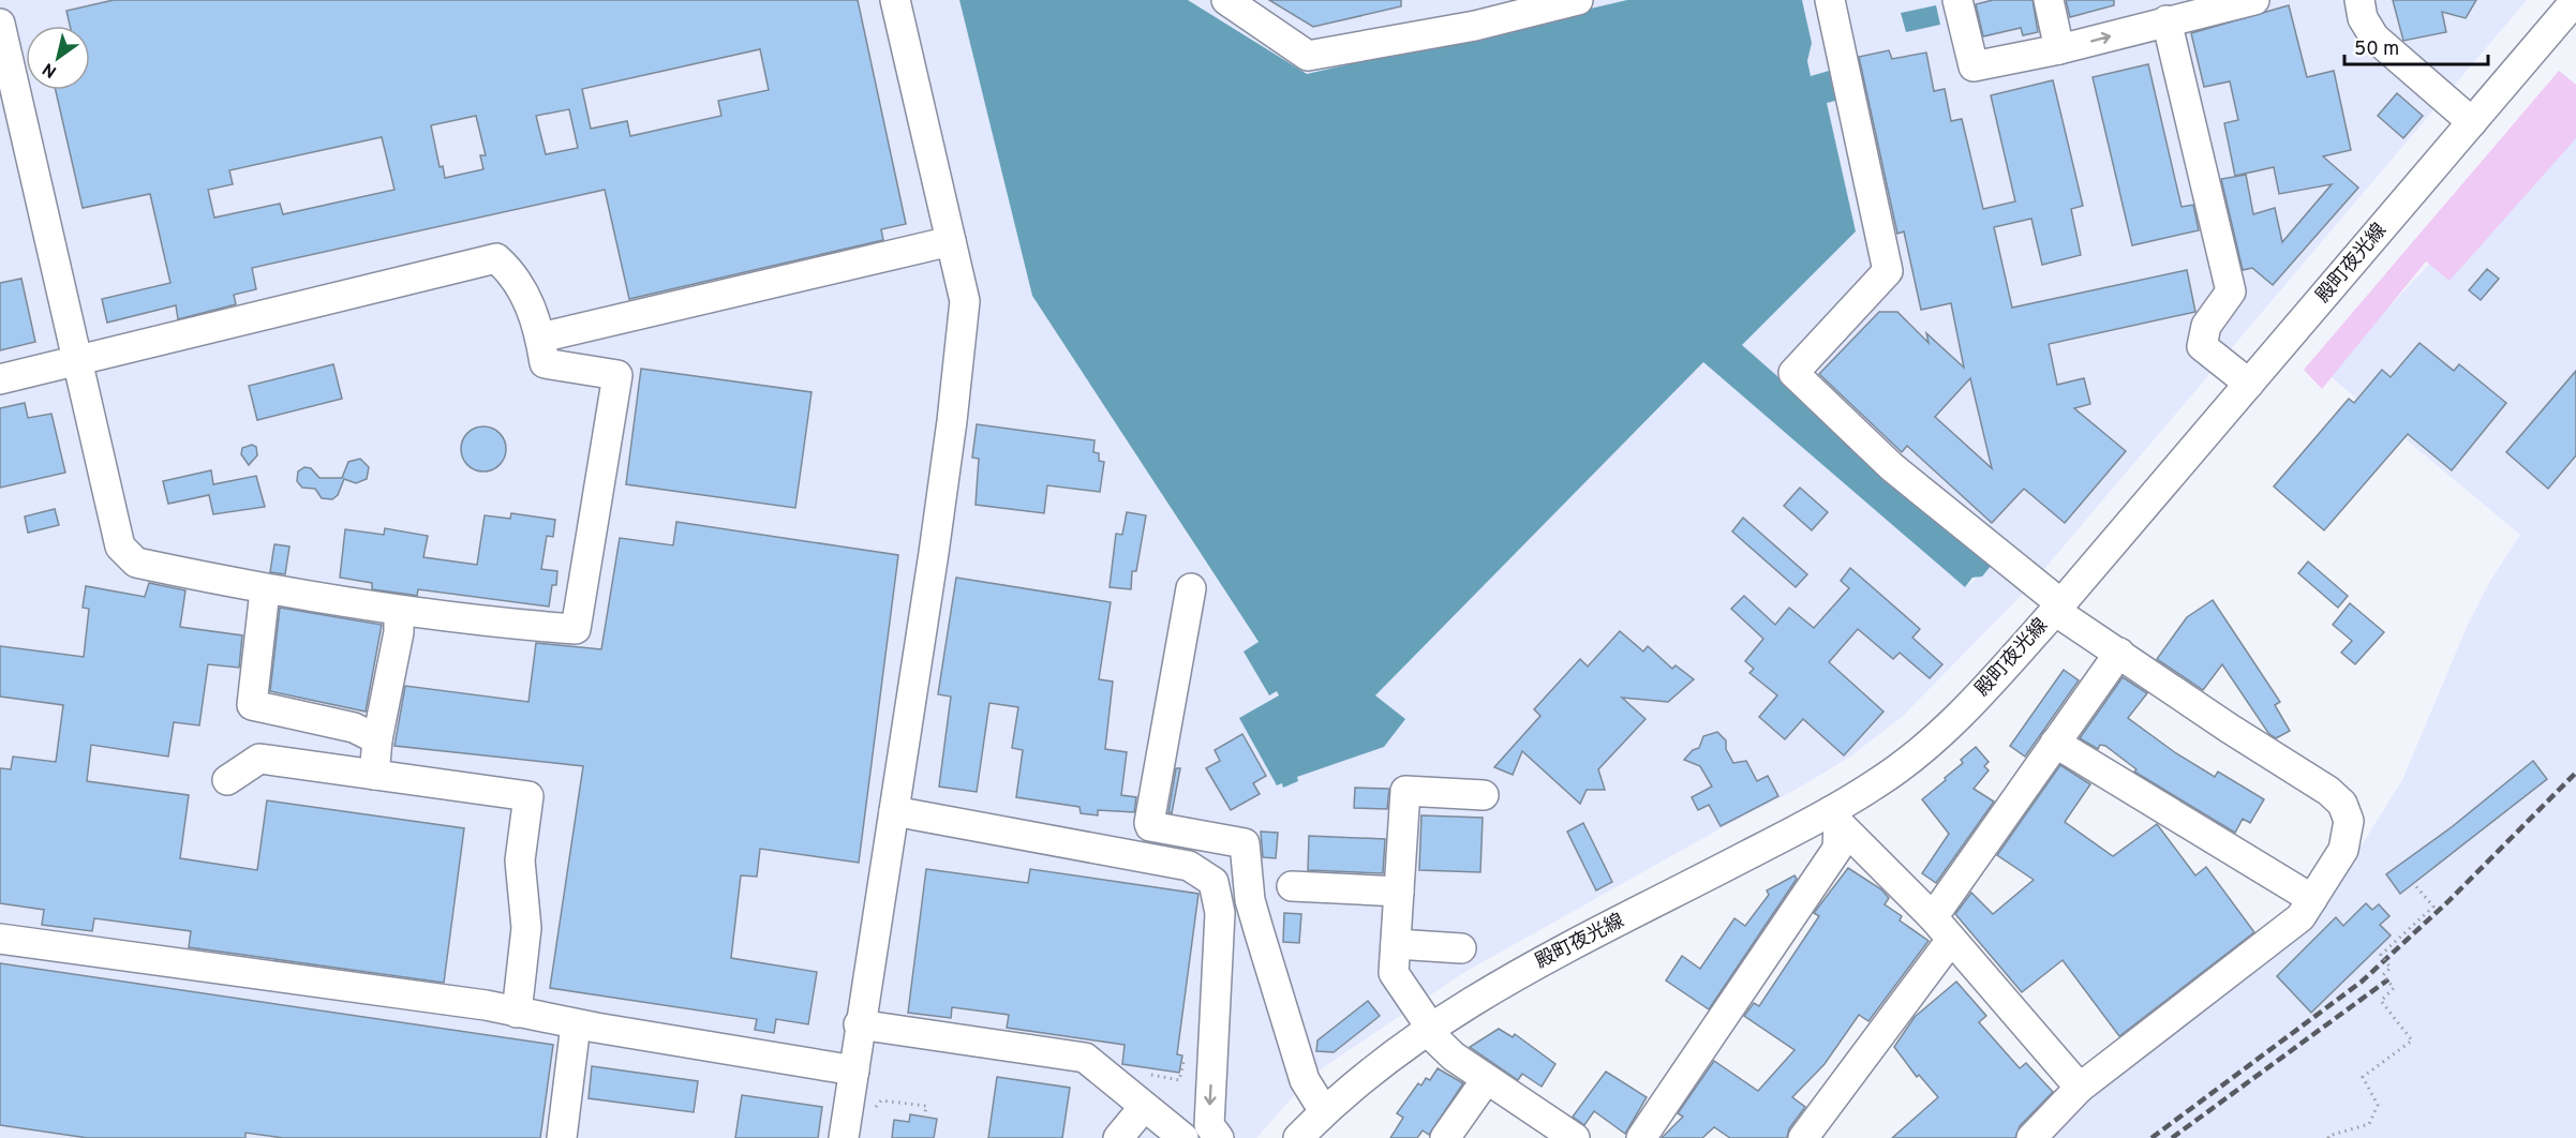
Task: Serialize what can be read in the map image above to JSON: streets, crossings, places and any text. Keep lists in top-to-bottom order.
{
  "streets": {
    "street": ["殿町夜光線"]
  },
  "scale_bar": "50 m",
  "north": "bottom left"
}
